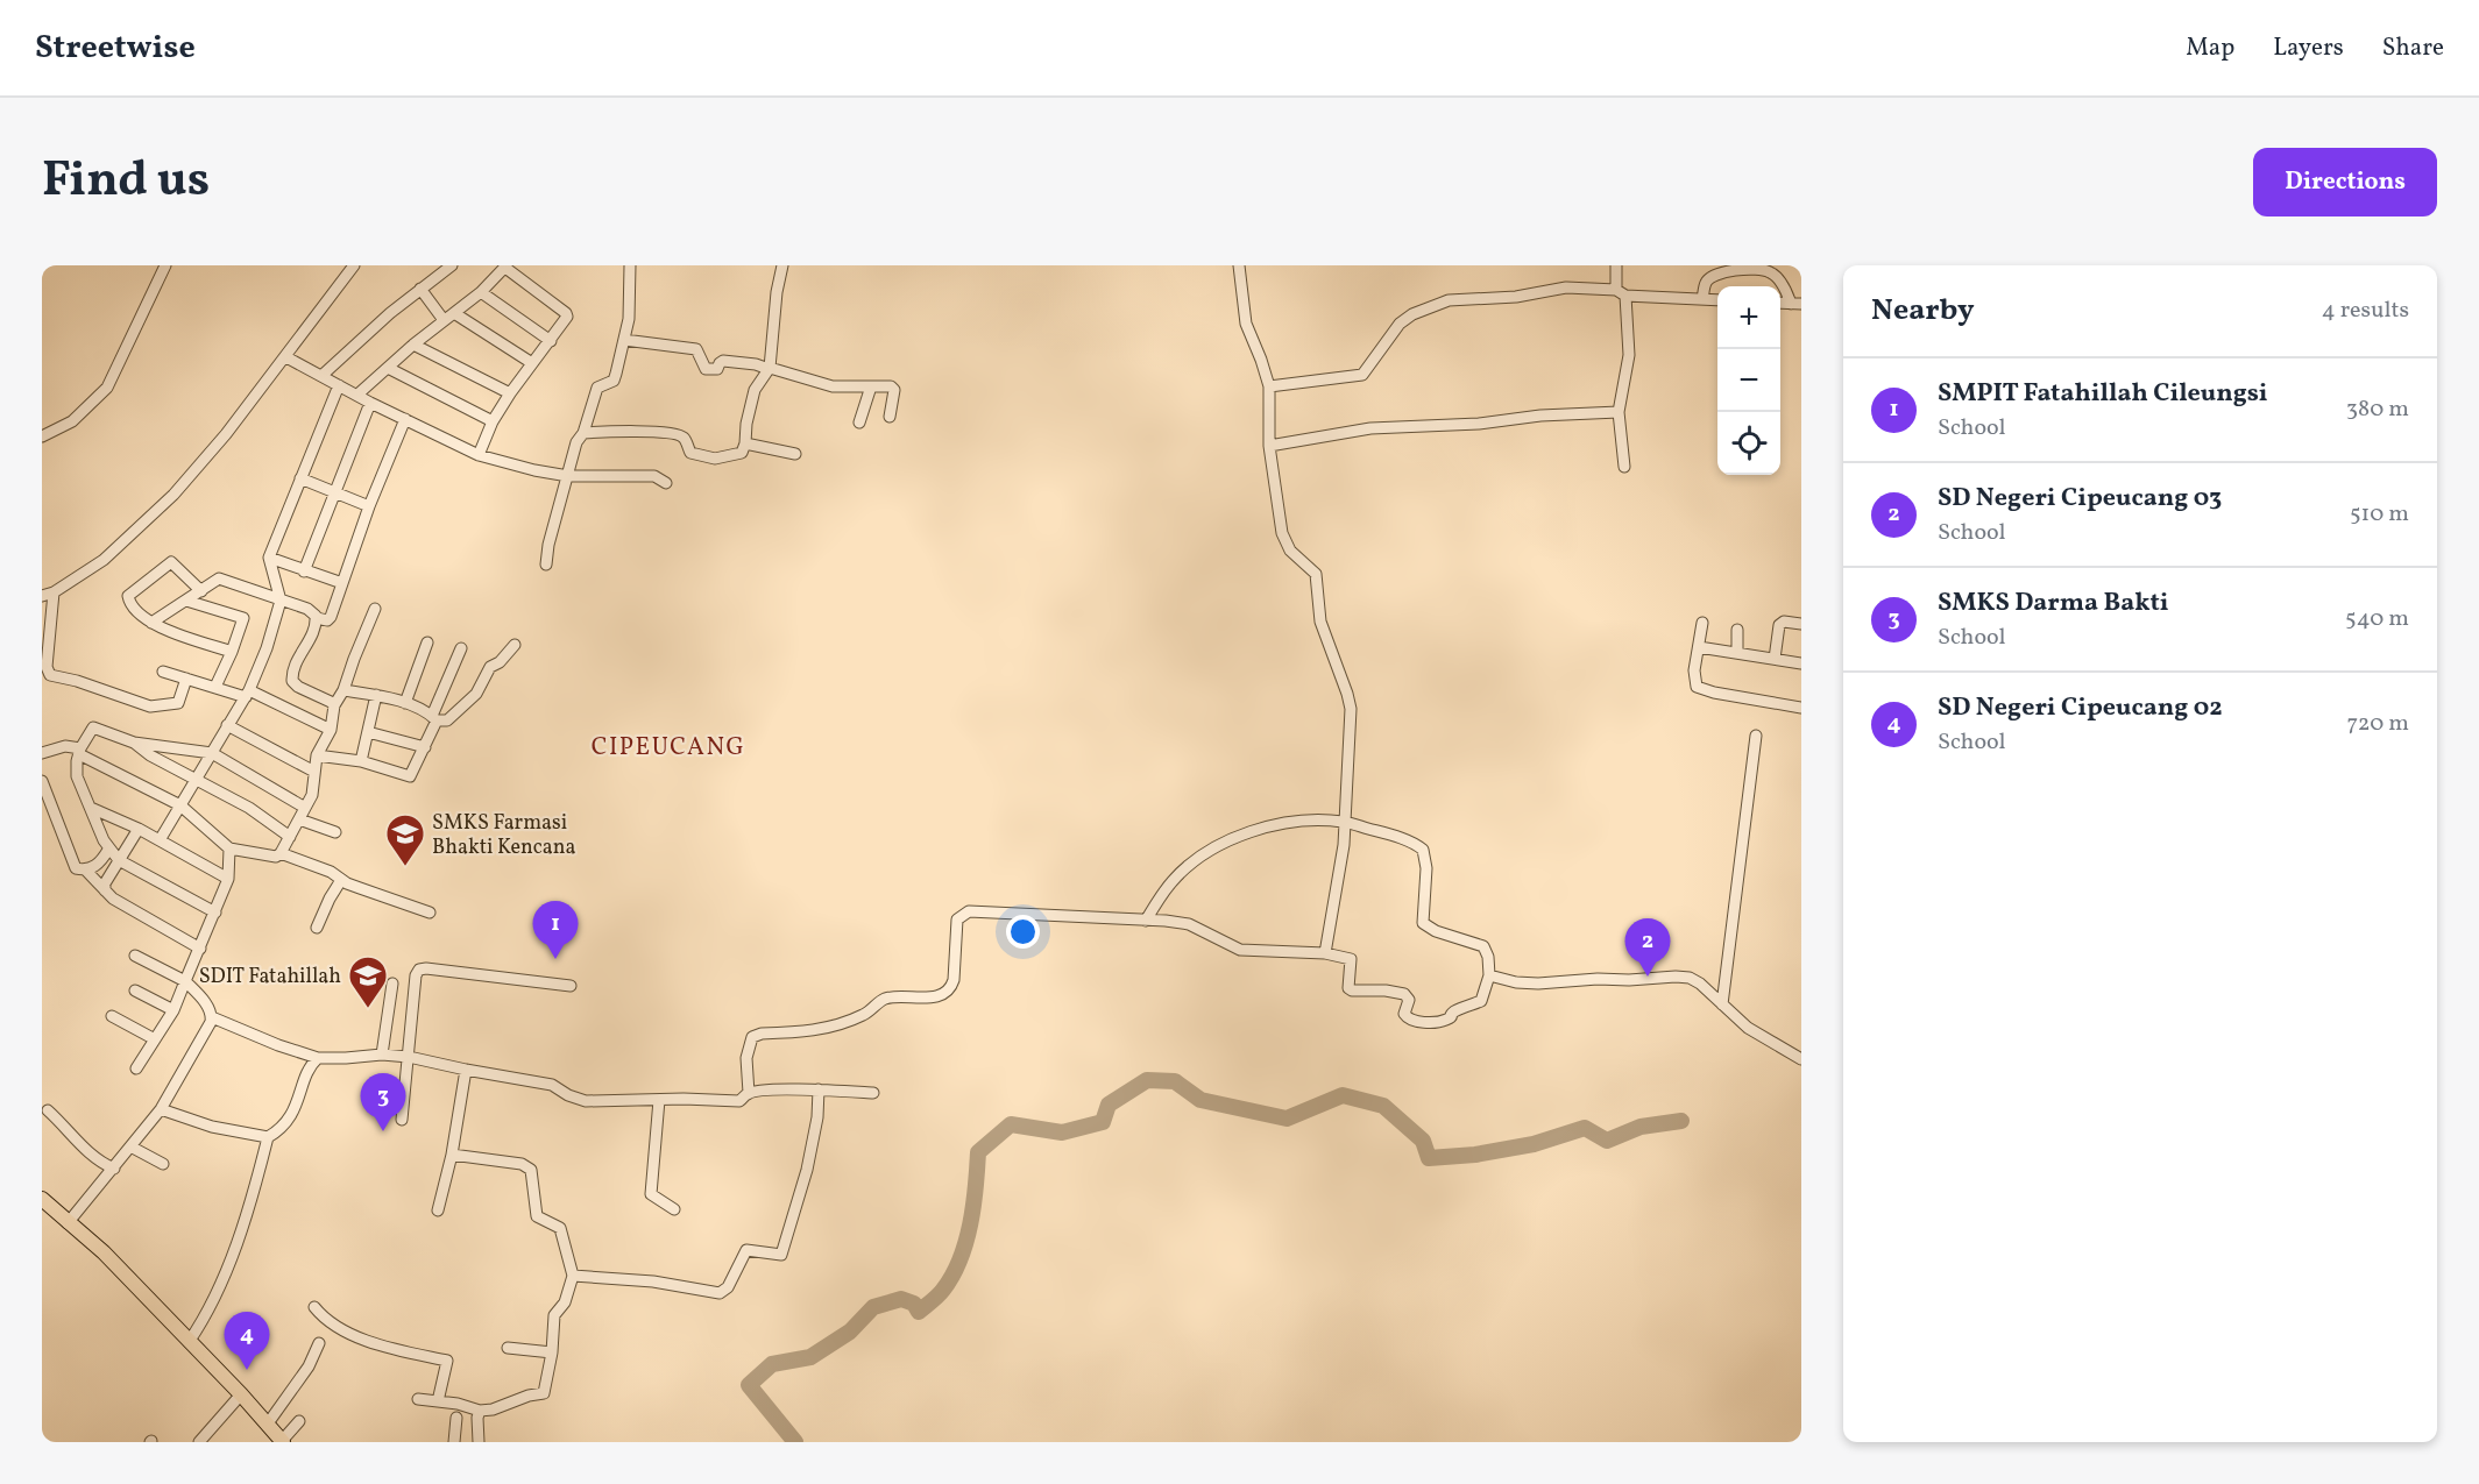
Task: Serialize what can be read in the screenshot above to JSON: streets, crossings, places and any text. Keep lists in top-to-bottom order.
{
  "districts": ["CIPEUCANG"],
  "places": {
    "school or university": ["SMKS Farmasi Bhakti Kencana", "SDIT Fatahillah"]
  },
  "page": {
    "header": "Streetwise",
    "nav": ["Map", "Layers", "Share"],
    "title": "Find us",
    "buttons": "Directions",
    "heading": ["Nearby", "4 results"],
    "map_buttons": ["+", "−"],
    "list": [
      {
        "mark": "1",
        "name": "SMPIT Fatahillah Cileungsi",
        "note": "School",
        "value": "380 m"
      },
      {
        "mark": "2",
        "name": "SD Negeri Cipeucang 03",
        "note": "School",
        "value": "510 m"
      },
      {
        "mark": "3",
        "name": "SMKS Darma Bakti",
        "note": "School",
        "value": "540 m"
      },
      {
        "mark": "4",
        "name": "SD Negeri Cipeucang 02",
        "note": "School",
        "value": "720 m"
      }
    ],
    "pins": [
      "1",
      "2",
      "3",
      "4"
    ]
  }
}
